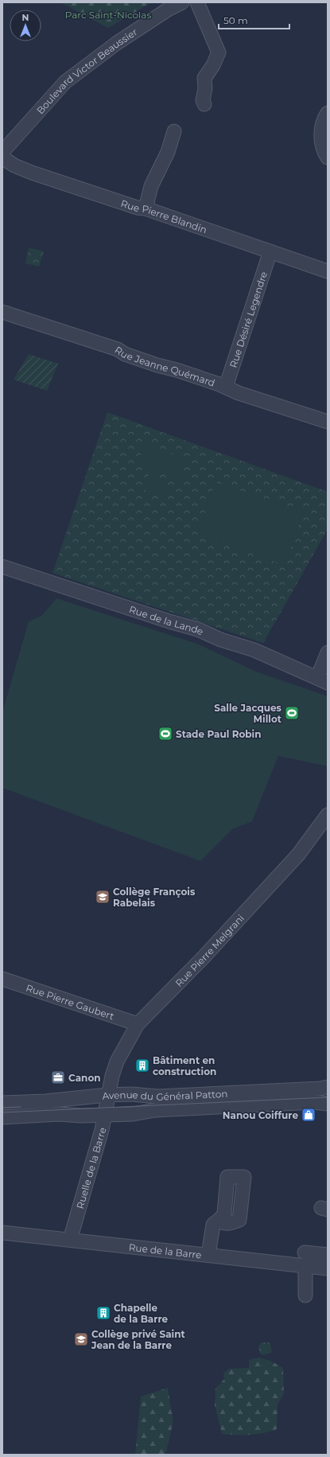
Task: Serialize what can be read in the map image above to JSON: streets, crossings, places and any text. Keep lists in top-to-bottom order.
{
  "streets": {
    "street": [
      "Boulevard Victor Beaussier",
      "Rue Pierre Blandin",
      "Rue Désiré Legendre",
      "Rue Jeanne Quémard",
      "Rue de la Lande",
      "Rue Pierre Melgrani",
      "Rue Pierre Gaubert",
      "Avenue du Général Patton",
      "Ruelle de la Barre",
      "Rue de la Barre"
    ]
  },
  "crossings": [
    ["Rue Pierre Blandin", "Rue Désiré Legendre"],
    ["Rue Désiré Legendre", "Rue Jeanne Quémard"],
    ["Rue Pierre Melgrani", "Rue Pierre Gaubert"],
    ["Rue Pierre Melgrani", "Avenue du Général Patton"],
    ["Rue Pierre Melgrani", "Ruelle de la Barre"],
    ["Avenue du Général Patton", "Ruelle de la Barre"],
    ["Ruelle de la Barre", "Rue de la Barre"]
  ],
  "parks": ["Parc Saint-Nicolas"],
  "places": {
    "sports": ["Salle Jacques Millot", "Stade Paul Robin"],
    "school or university": ["Collège François Rabelais", "Collège privé Saint Jean de la Barre"],
    "building": ["Bâtiment en construction", "Chapelle de la Barre"],
    "office": ["Canon"],
    "shop": ["Nanou Coiffure"]
  },
  "scale_bar": "50 m",
  "north": "top"
}
